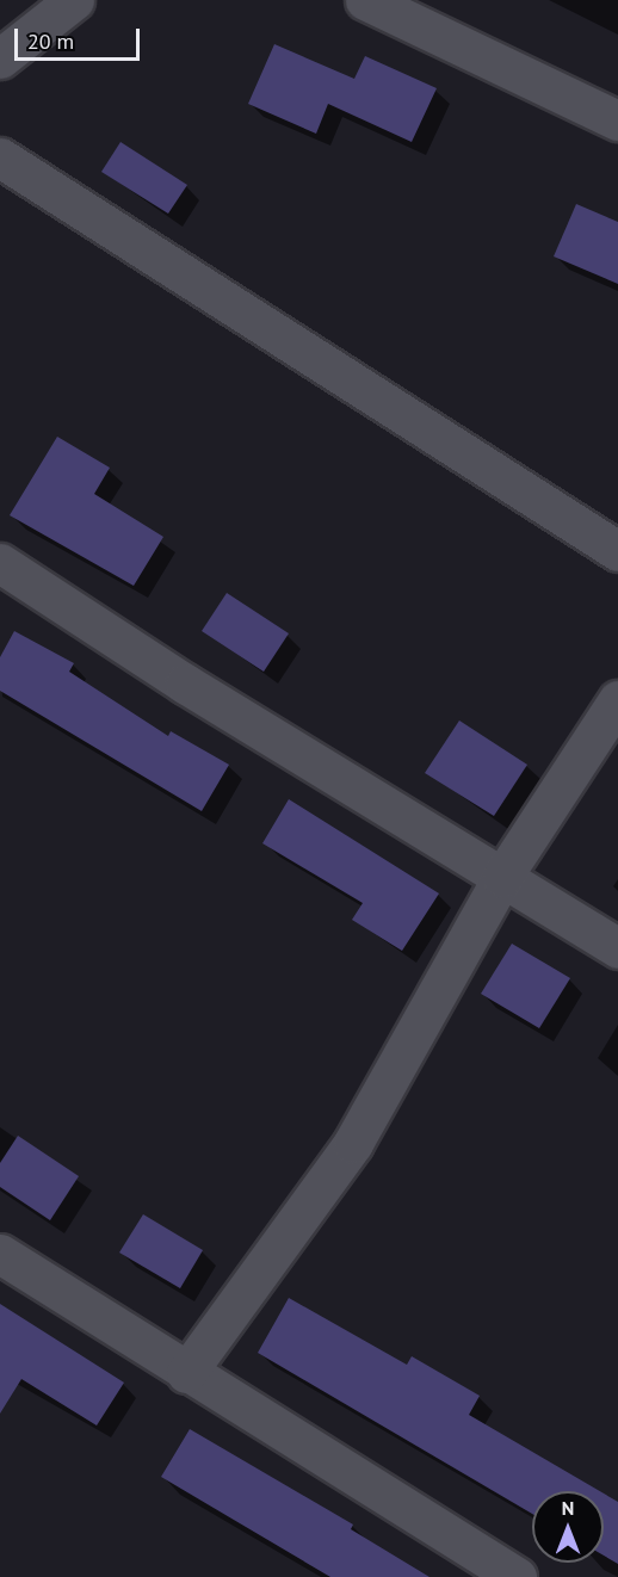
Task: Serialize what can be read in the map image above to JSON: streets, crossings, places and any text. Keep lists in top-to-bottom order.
{
  "scale_bar": "20 m",
  "north": "top"
}
